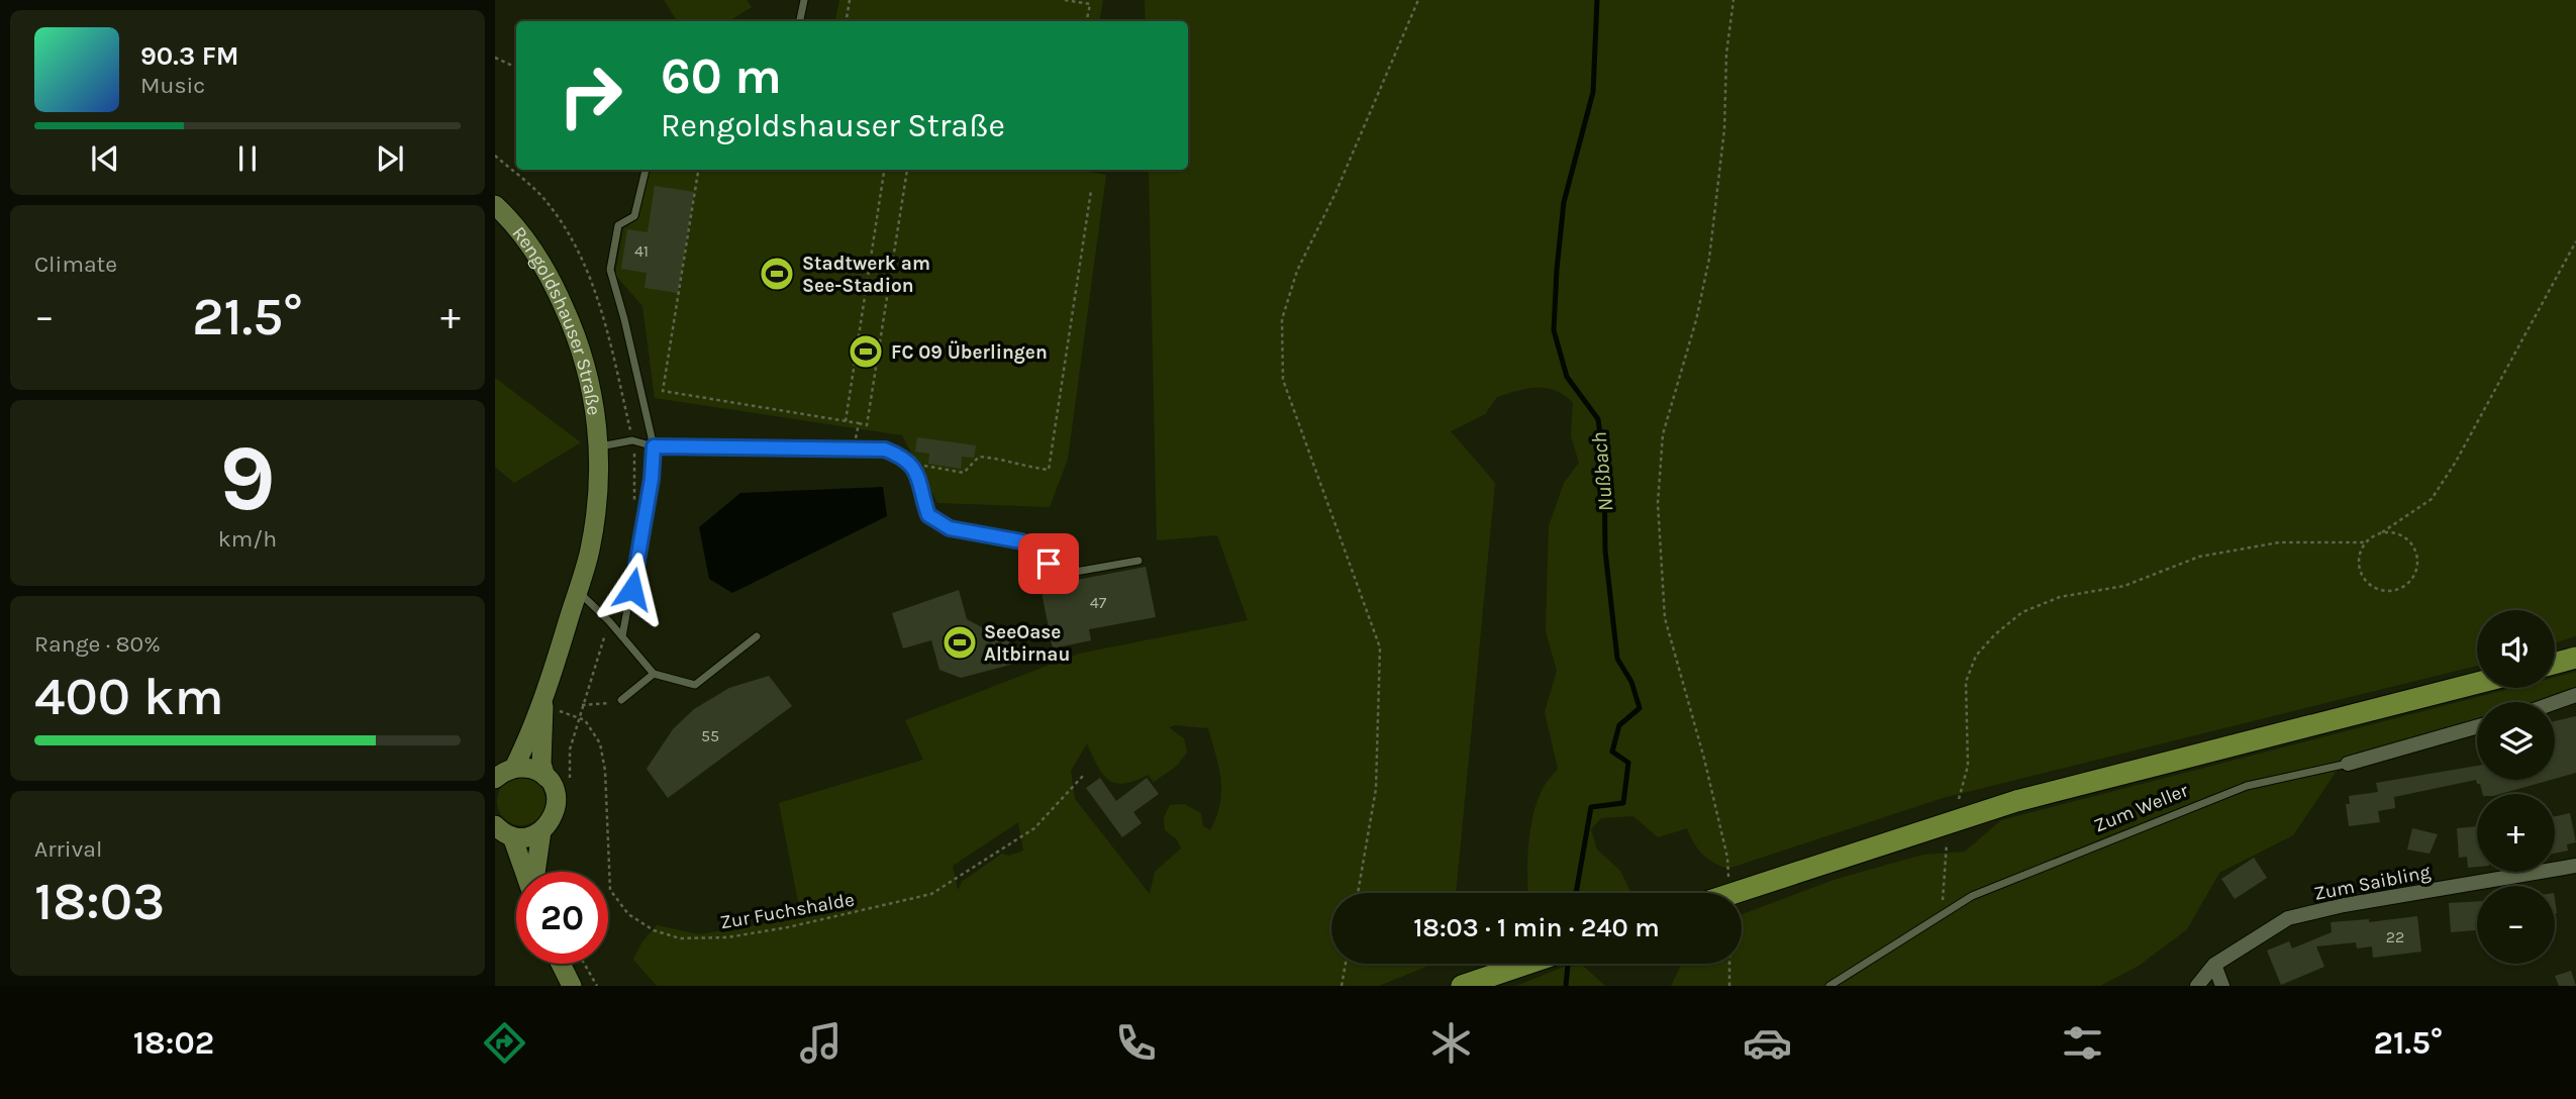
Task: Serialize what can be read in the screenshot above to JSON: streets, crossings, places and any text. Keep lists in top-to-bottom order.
{
  "streets": {
    "street": ["Rengoldshauser Straße", "Zum Weller", "Zum Saibling"],
    "path": ["Zur Fuchshalde"]
  },
  "water": ["Nußbach"],
  "places": {
    "sports": ["Stadtwerk am See-Stadion", "FC 09 Überlingen", "SeeOase Altbirnau"]
  },
  "house_numbers": [
    "41",
    "47",
    "55",
    "22"
  ],
  "page": {
    "turn": ["60 m", "Rengoldshauser Straße"],
    "song": ["90.3 FM", "Music"],
    "tile": [
      "Climate",
      ["9", "km/h"],
      ["Range · 80%", "400 km"],
      ["Arrival", "18:03"]
    ],
    "heat": ["−", "21.5°", "+"],
    "map_buttons": ["+", "−"],
    "limit": "20",
    "trip": "18:03 · 1 min · 240 m",
    "tabs": ["18:02", "21.5°"]
  }
}
